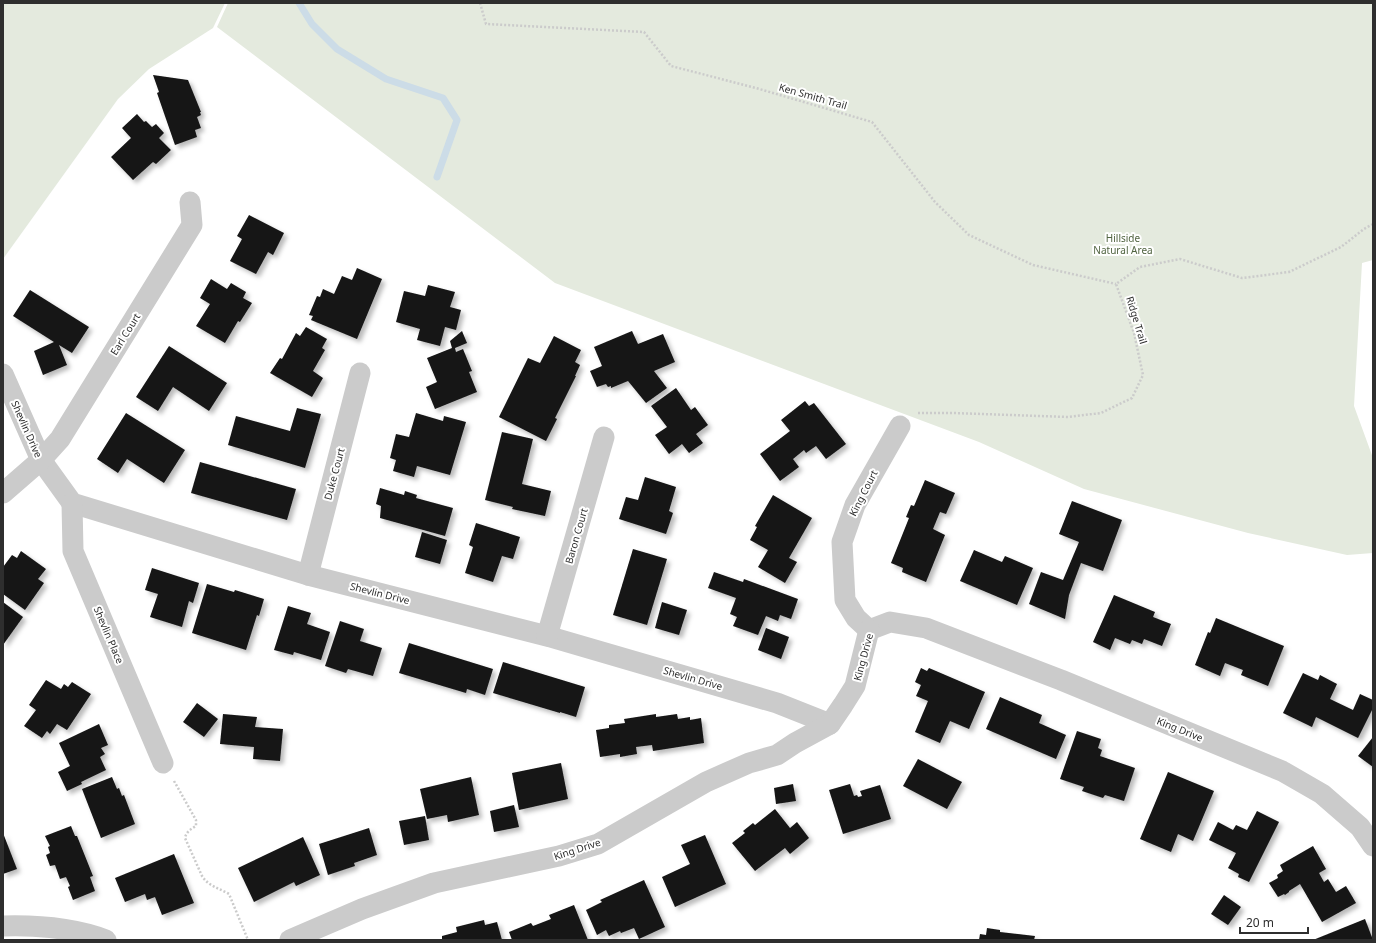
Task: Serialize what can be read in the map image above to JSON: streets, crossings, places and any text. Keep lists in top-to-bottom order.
{
  "streets": {
    "street": [
      "Earl Court",
      "Shevlin Drive",
      "Duke Court",
      "King Court",
      "Baron Court",
      "Shevlin Place",
      "King Drive"
    ],
    "path": ["Ken Smith Trail", "Ridge Trail"]
  },
  "crossings": [
    ["Ken Smith Trail", "Ridge Trail"],
    ["Ridge Trail", "King Court"],
    ["Earl Court", "Shevlin Drive"],
    ["Shevlin Drive", "Duke Court"],
    ["Shevlin Drive", "Baron Court"],
    ["Shevlin Drive", "Shevlin Place"],
    ["Shevlin Drive", "King Drive"],
    ["King Court", "King Drive"]
  ],
  "parks": ["Hillside Natural Area"],
  "scale_bar": "20 m"
}
